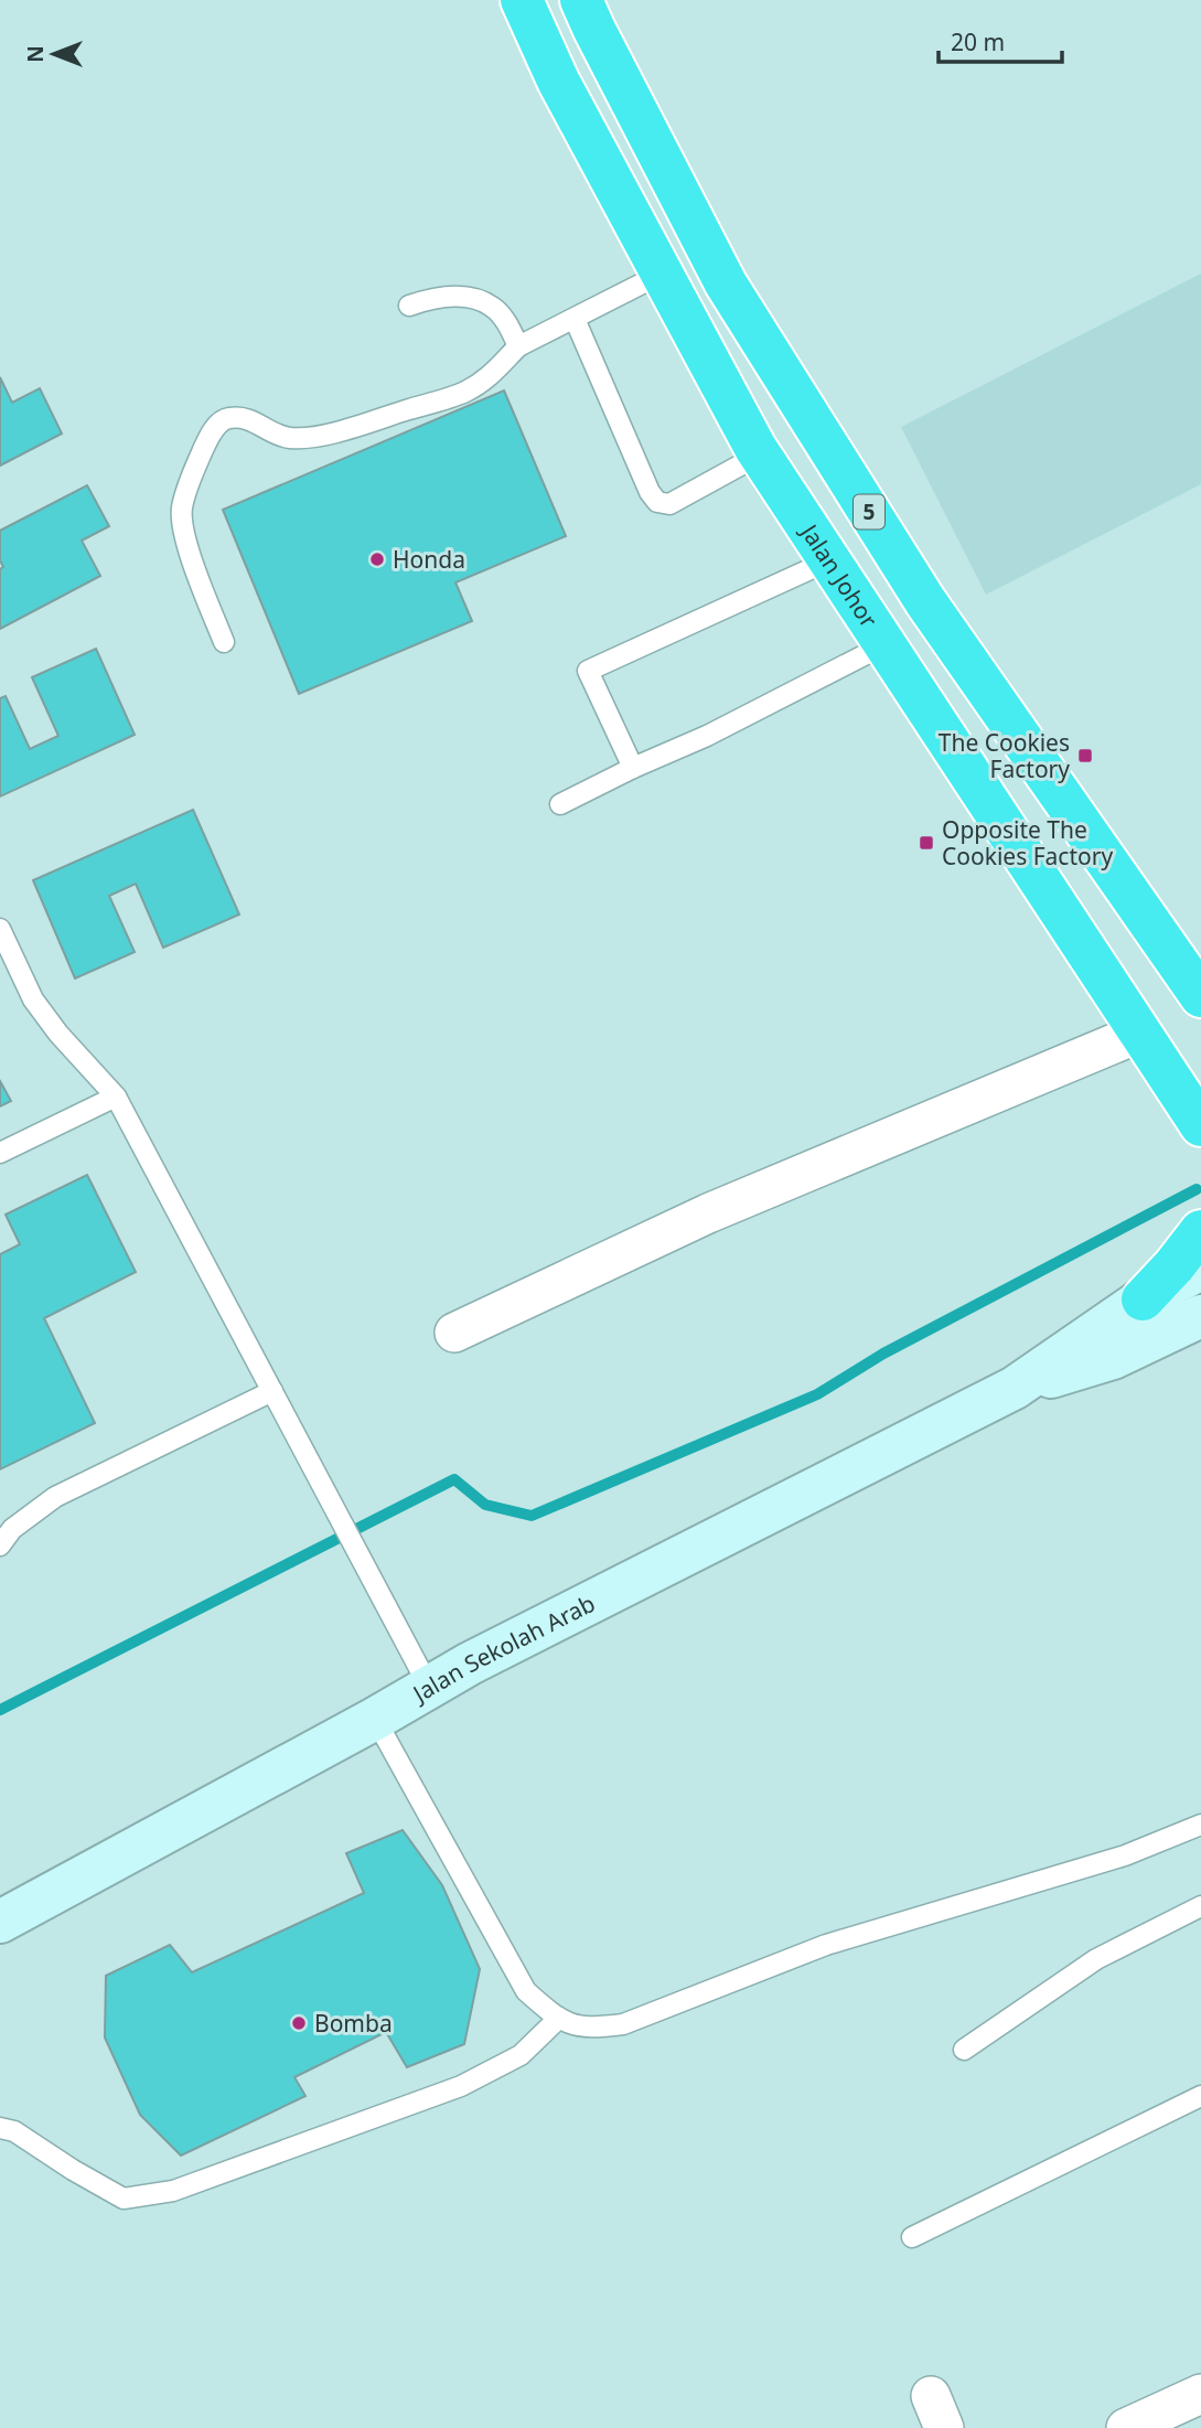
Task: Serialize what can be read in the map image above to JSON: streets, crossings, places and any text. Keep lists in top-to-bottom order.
{
  "streets": {
    "highway": ["5", "Jalan Johor"],
    "main road": ["Jalan Sekolah Arab"]
  },
  "places": {
    "other": ["Honda", "Bomba"],
    "transit": ["The Cookies Factory", "Opposite The Cookies Factory"]
  },
  "scale_bar": "20 m",
  "north": "left"
}
